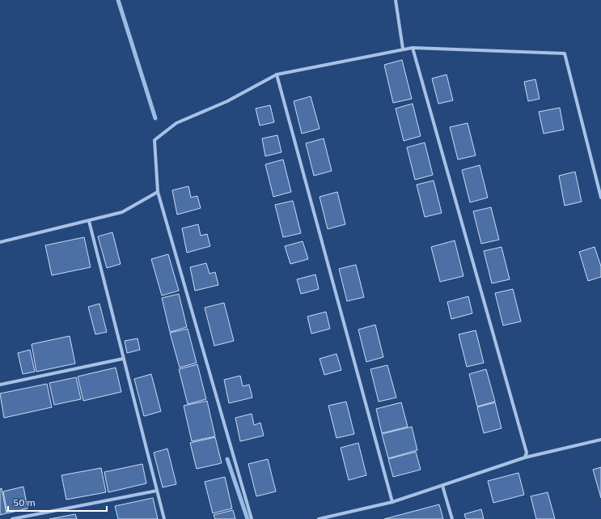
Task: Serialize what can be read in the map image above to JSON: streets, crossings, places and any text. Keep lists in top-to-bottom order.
{
  "scale_bar": "50 m"
}
